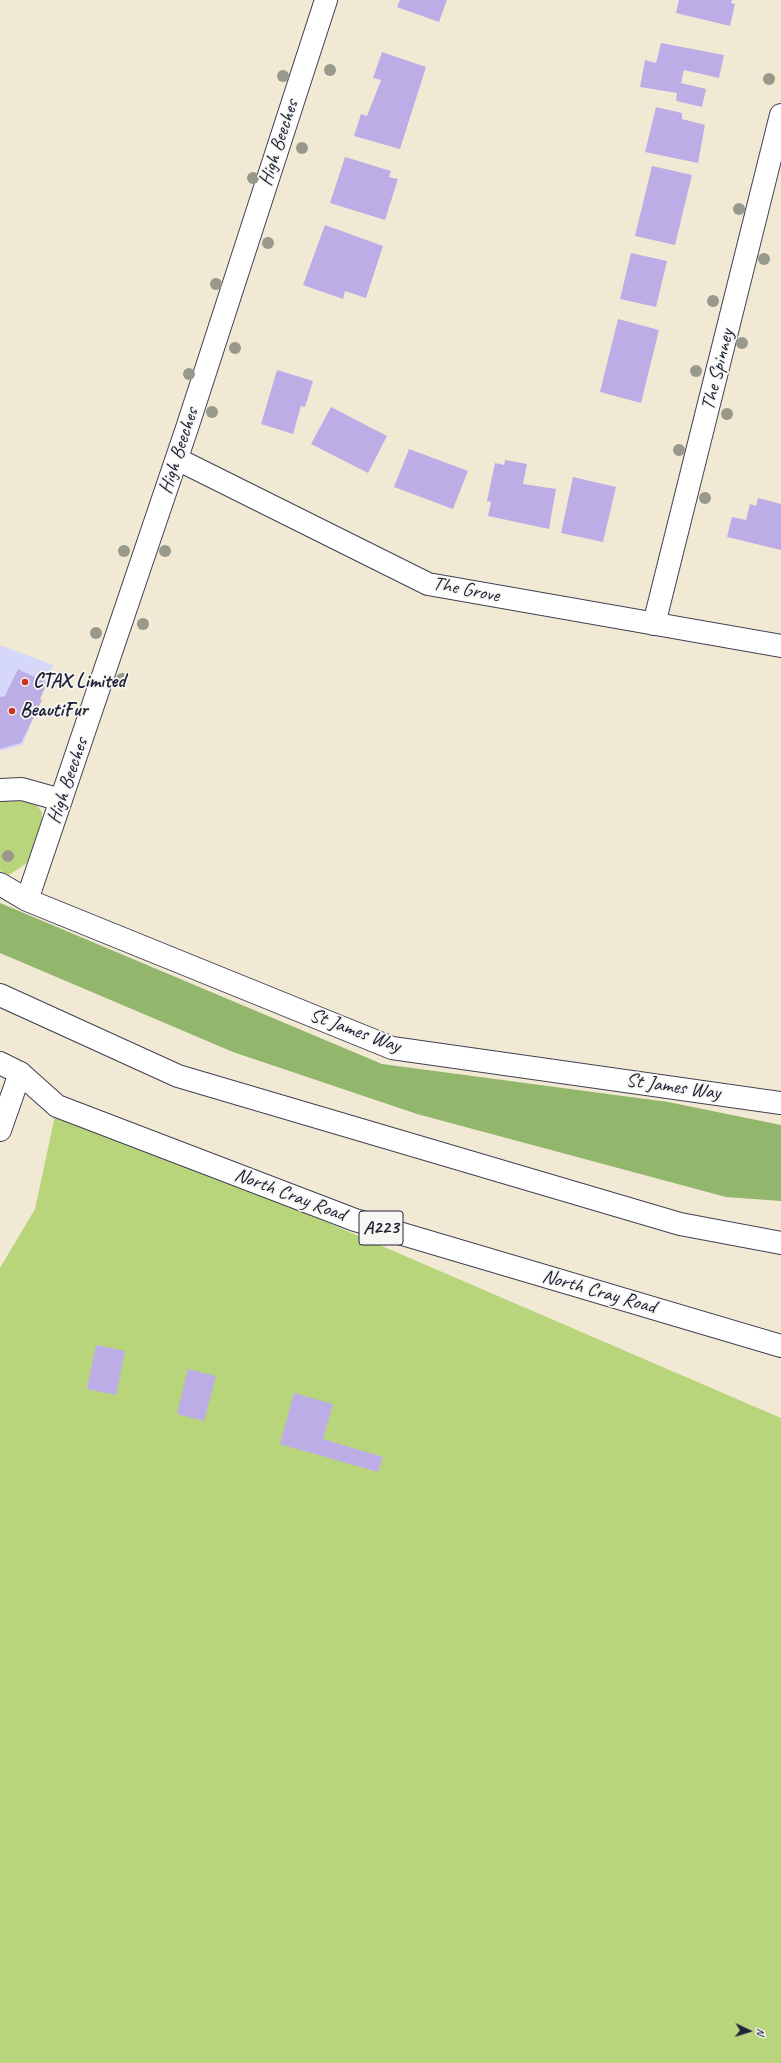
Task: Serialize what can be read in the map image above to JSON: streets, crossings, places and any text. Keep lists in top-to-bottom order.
{
  "streets": {
    "street": [
      "High Beeches",
      "The Spinney",
      "The Grove",
      "St James Way",
      "North Cray Road",
      "A223"
    ]
  },
  "crossings": [
    ["High Beeches", "The Grove"],
    ["High Beeches", "St James Way"],
    ["The Spinney", "The Grove"]
  ],
  "places": ["CTAX Limited", "BeautiFur"],
  "north": "right"
}
